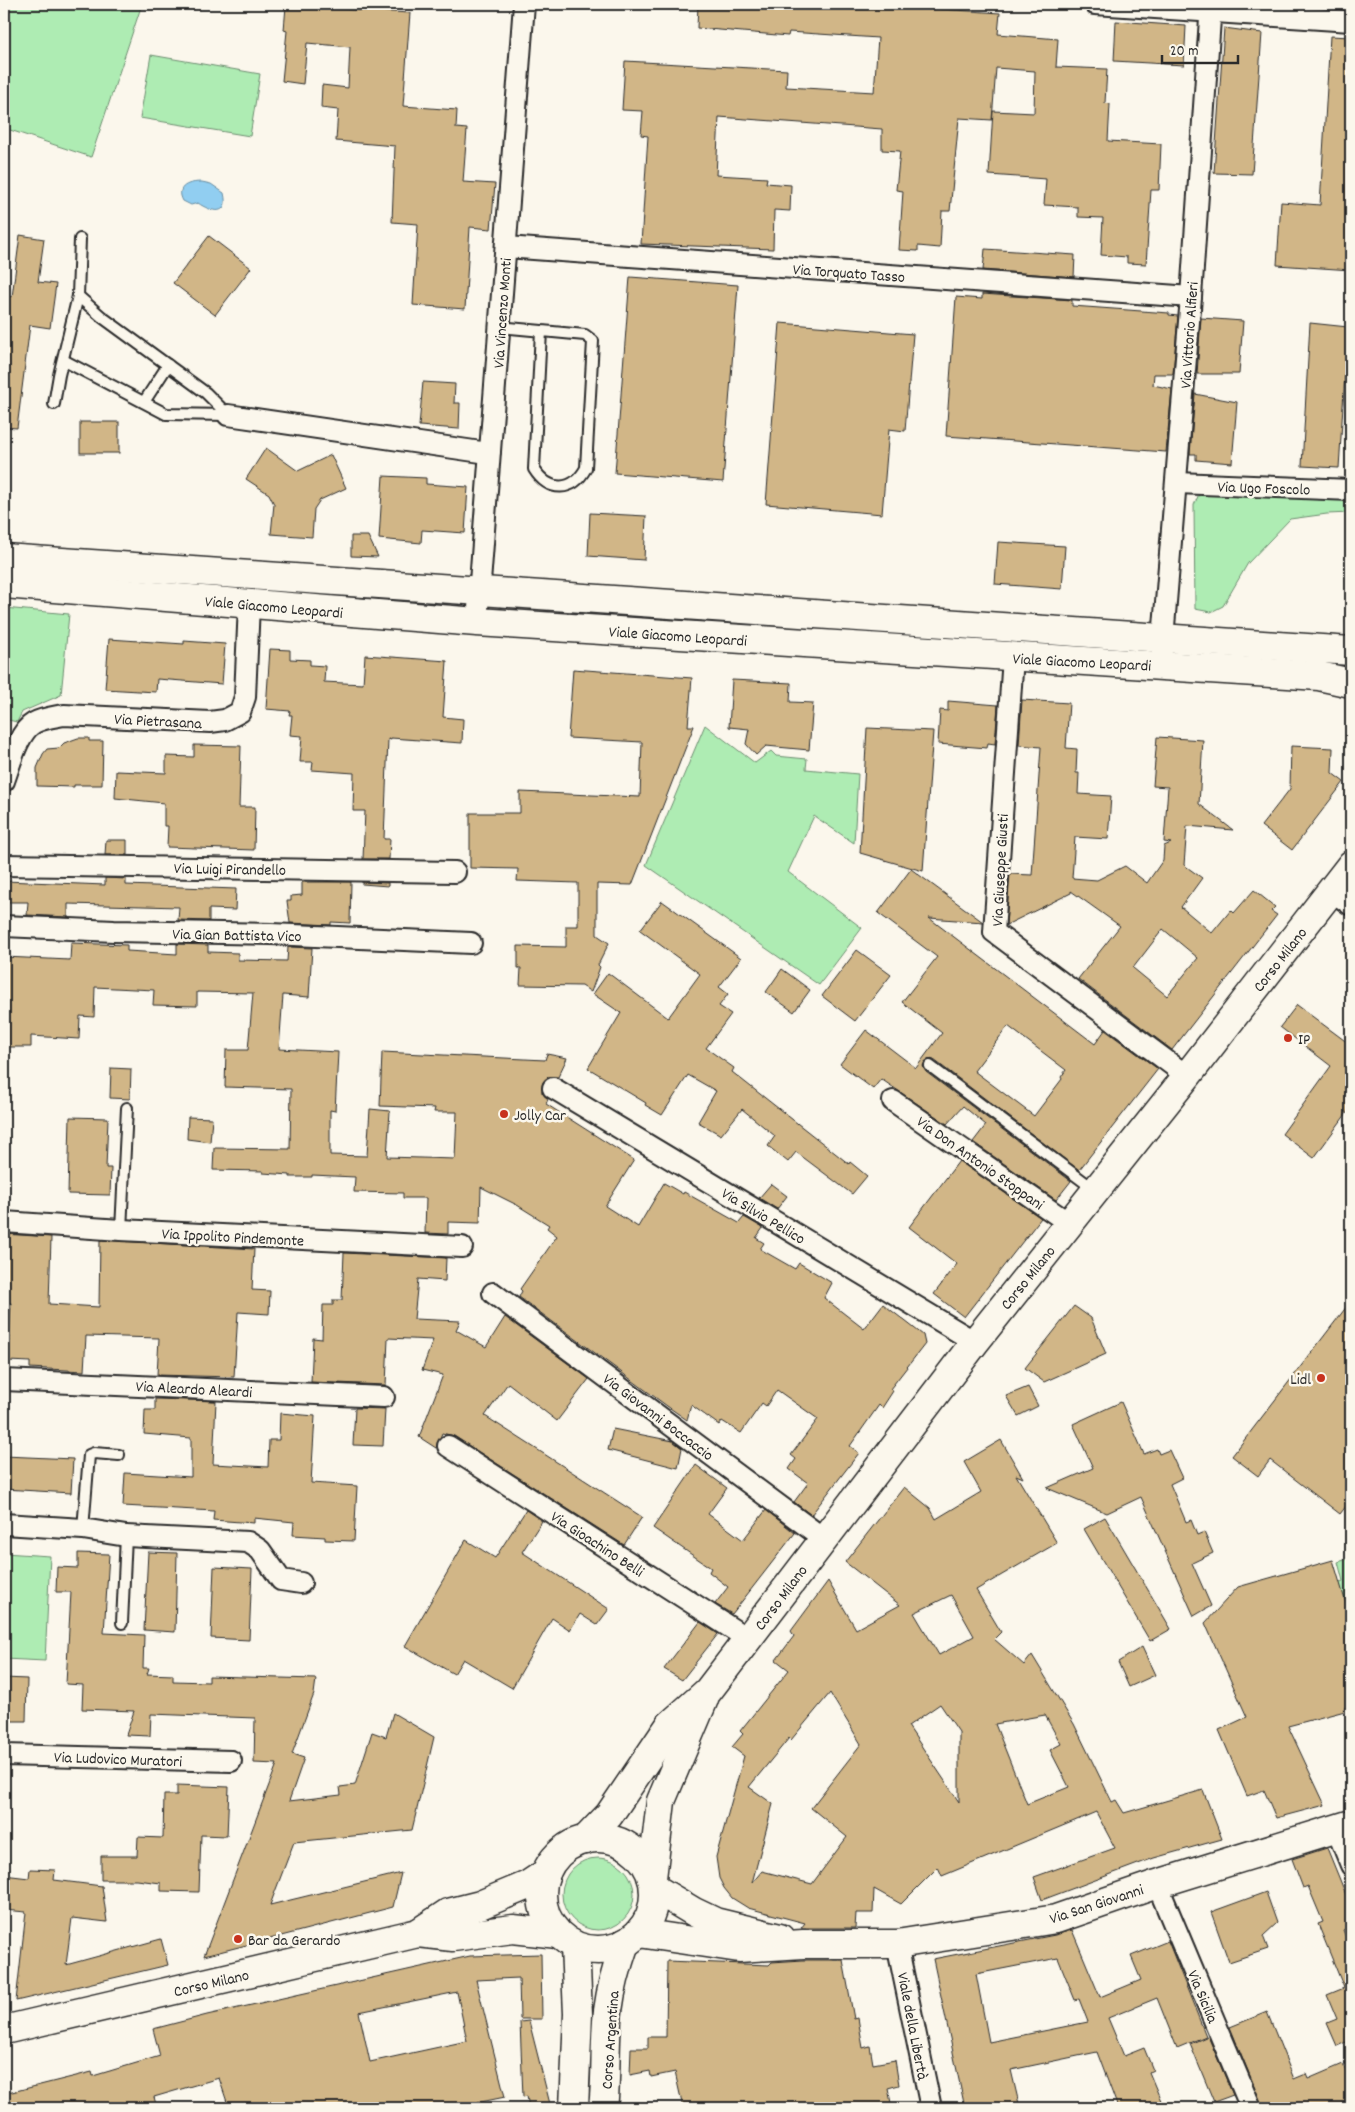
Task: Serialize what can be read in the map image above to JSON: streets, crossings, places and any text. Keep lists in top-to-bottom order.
{
  "streets": {
    "main road": [
      "Viale Giacomo Leopardi",
      "Corso Milano",
      "Via San Giovanni",
      "Corso Argentina"
    ],
    "street": [
      "Via Torquato Tasso",
      "Via Vincenzo Monti",
      "Via Vittorio Alfieri",
      "Via Ugo Foscolo",
      "Via Pietrasana",
      "Via Luigi Pirandello",
      "Via Giuseppe Giusti",
      "Via Gian Battista Vico",
      "Via Don Antonio Stoppani",
      "Via Silvio Pellico",
      "Via Ippolito Pindemonte",
      "Via Aleardo Aleardi",
      "Via Giovanni Boccaccio",
      "Via Gioachino Belli",
      "Via Ludovico Muratori",
      "Via Sicilia",
      "Viale della Libertà"
    ]
  },
  "crossings": [
    ["Via Torquato Tasso", "Via Vincenzo Monti"],
    ["Via Torquato Tasso", "Via Vittorio Alfieri"],
    ["Via Vincenzo Monti", "Viale Giacomo Leopardi"],
    ["Via Vittorio Alfieri", "Via Ugo Foscolo"],
    ["Via Vittorio Alfieri", "Viale Giacomo Leopardi"],
    ["Viale Giacomo Leopardi", "Via Pietrasana"],
    ["Viale Giacomo Leopardi", "Via Giuseppe Giusti"],
    ["Via Giuseppe Giusti", "Corso Milano"],
    ["Corso Milano", "Via Don Antonio Stoppani"],
    ["Corso Milano", "Via Silvio Pellico"],
    ["Corso Milano", "Via Giovanni Boccaccio"],
    ["Corso Milano", "Via Gioachino Belli"],
    ["Corso Milano", "Via San Giovanni"],
    ["Corso Milano", "Corso Argentina"],
    ["Via San Giovanni", "Via Sicilia"],
    ["Via San Giovanni", "Viale della Libertà"],
    ["Via San Giovanni", "Corso Argentina"]
  ],
  "places": [
    "IP",
    "Jolly Car",
    "Lidl",
    "Bar da Gerardo"
  ],
  "scale_bar": "20 m"
}
